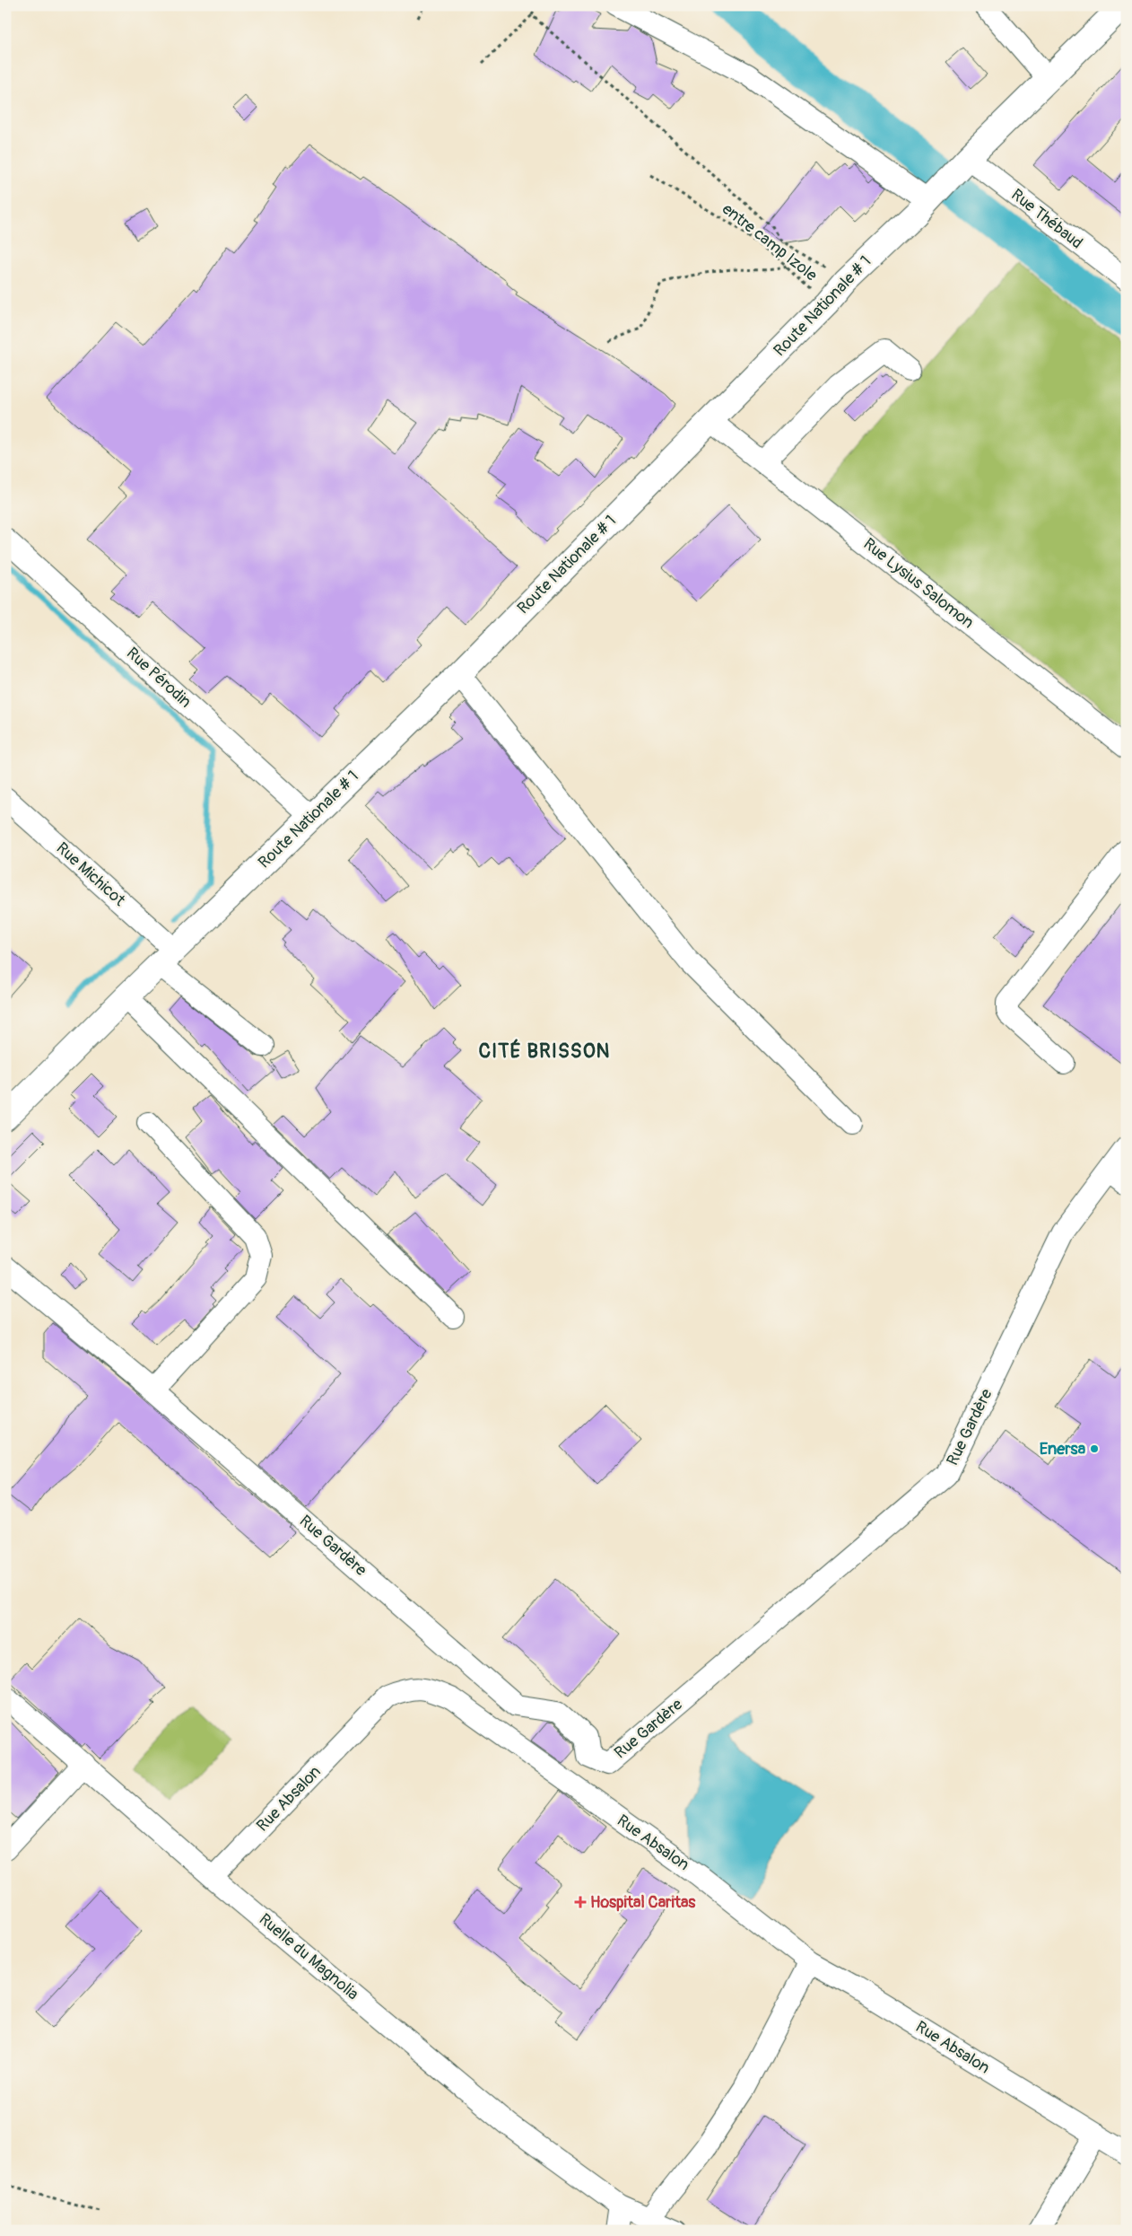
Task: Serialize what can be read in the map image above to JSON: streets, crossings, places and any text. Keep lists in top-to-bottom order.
{
  "streets": {
    "main road": ["Route Nationale # 1"],
    "street": [
      "Rue Thébaud",
      "Rue Lysius Salomon",
      "Rue Pérodin",
      "Rue Michicot",
      "Rue Gardère",
      "Rue Absalon",
      "Ruelle du Magnolia"
    ],
    "path": ["entre camp Izole"]
  },
  "crossings": [
    ["Rue Thébaud", "Route Nationale # 1"],
    ["entre camp Izole", "Route Nationale # 1"],
    ["Route Nationale # 1", "Rue Lysius Salomon"],
    ["Route Nationale # 1", "Rue Pérodin"],
    ["Route Nationale # 1", "Rue Michicot"],
    ["Rue Absalon", "Ruelle du Magnolia"]
  ],
  "districts": ["CITÉ BRISSON"],
  "places": {
    "other": ["Enersa"],
    "health": ["Hospital Caritas"]
  }
}
